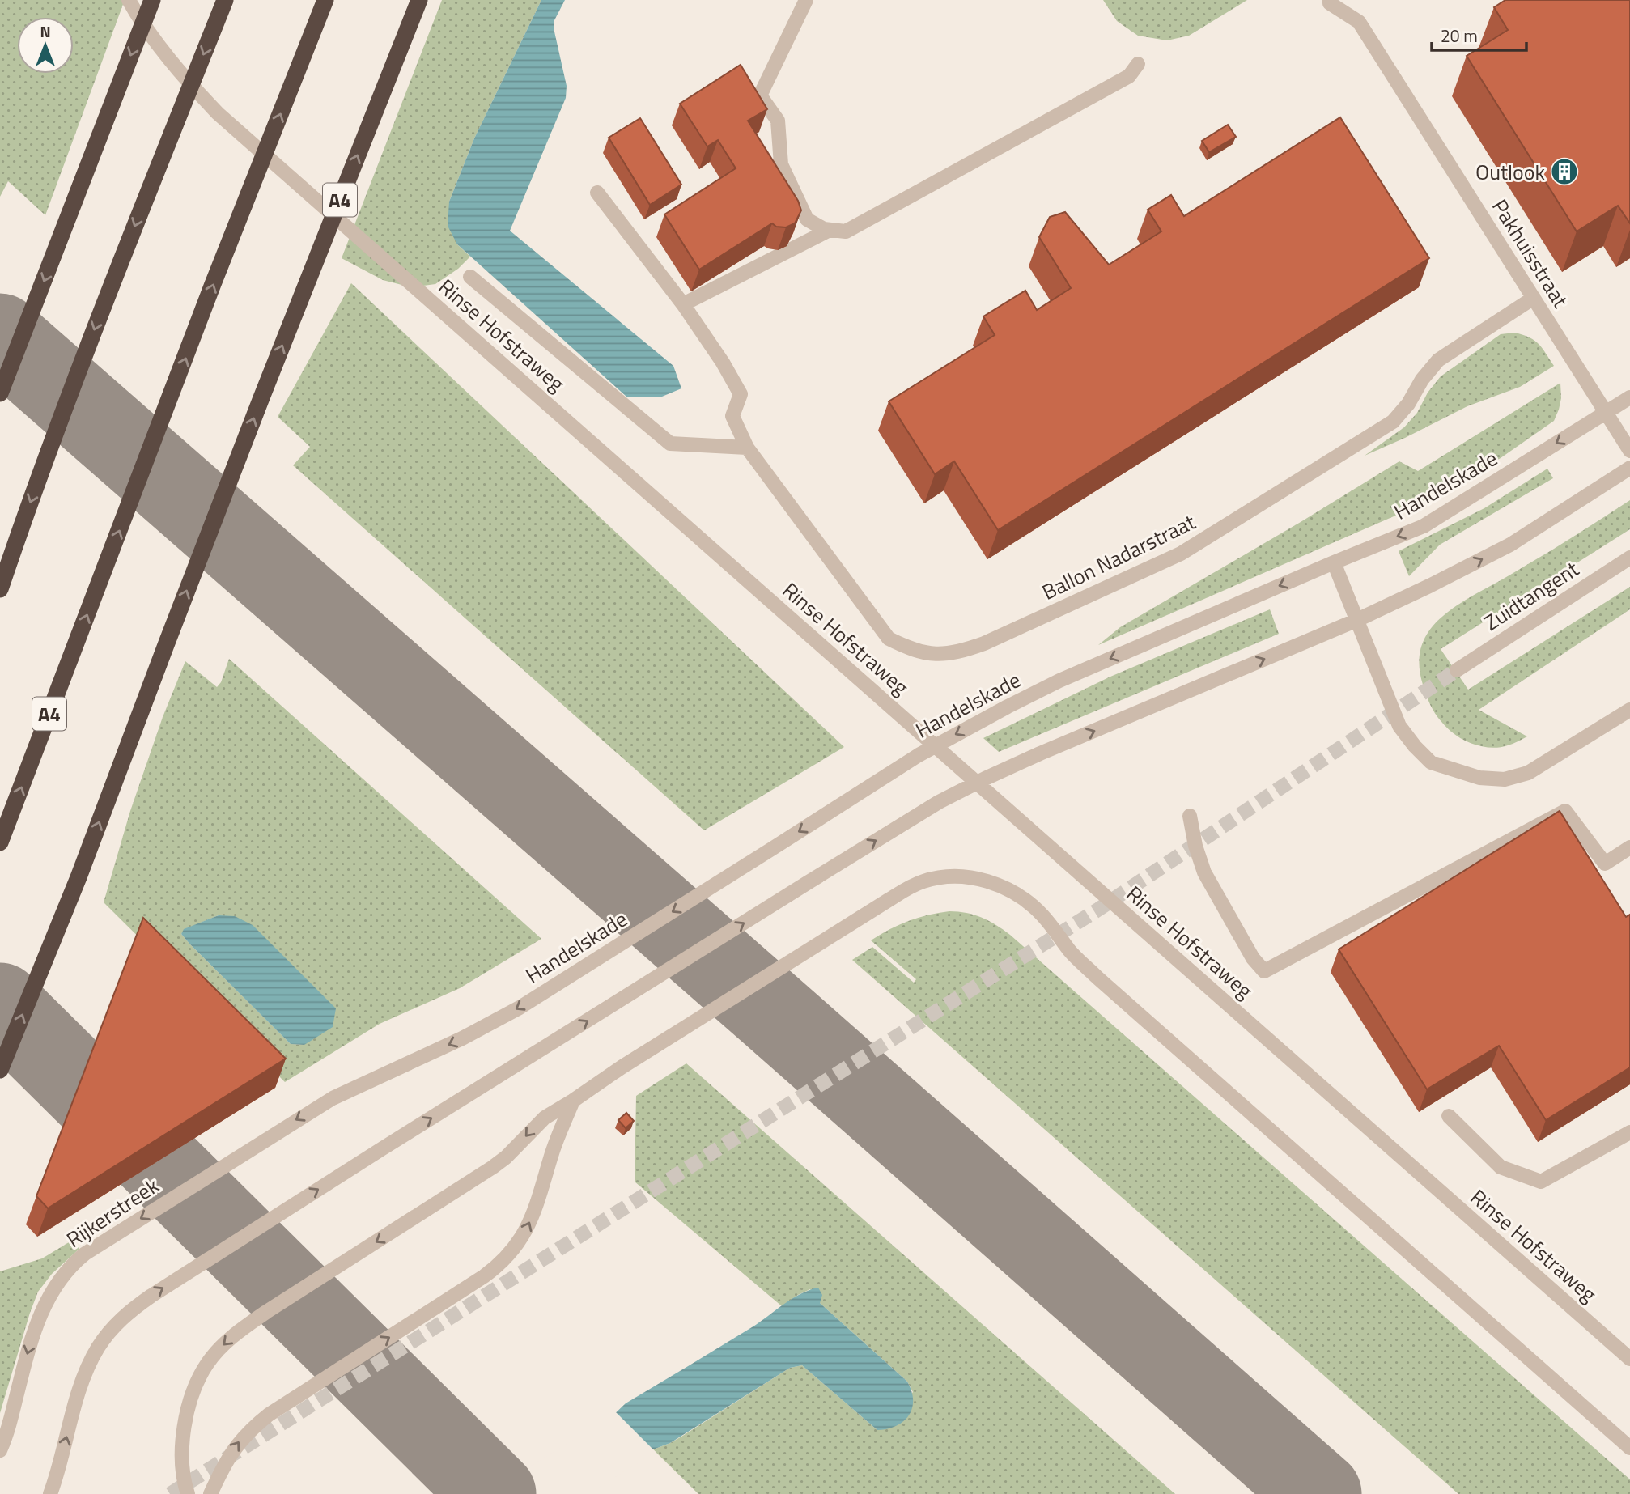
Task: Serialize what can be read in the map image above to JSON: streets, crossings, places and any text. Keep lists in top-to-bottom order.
{
  "streets": {
    "highway": ["A4"],
    "street": [
      "Pakhuisstraat",
      "Rinse Hofstraweg",
      "Handelskade",
      "Ballon Nadarstraat",
      "Zuidtangent",
      "Rijkerstreek"
    ]
  },
  "crossings": [
    ["Pakhuisstraat", "Handelskade"],
    ["Pakhuisstraat", "Ballon Nadarstraat"],
    ["Handelskade", "Rijkerstreek"]
  ],
  "places": {
    "building": ["Outlook"]
  },
  "scale_bar": "20 m",
  "north": "top"
}
